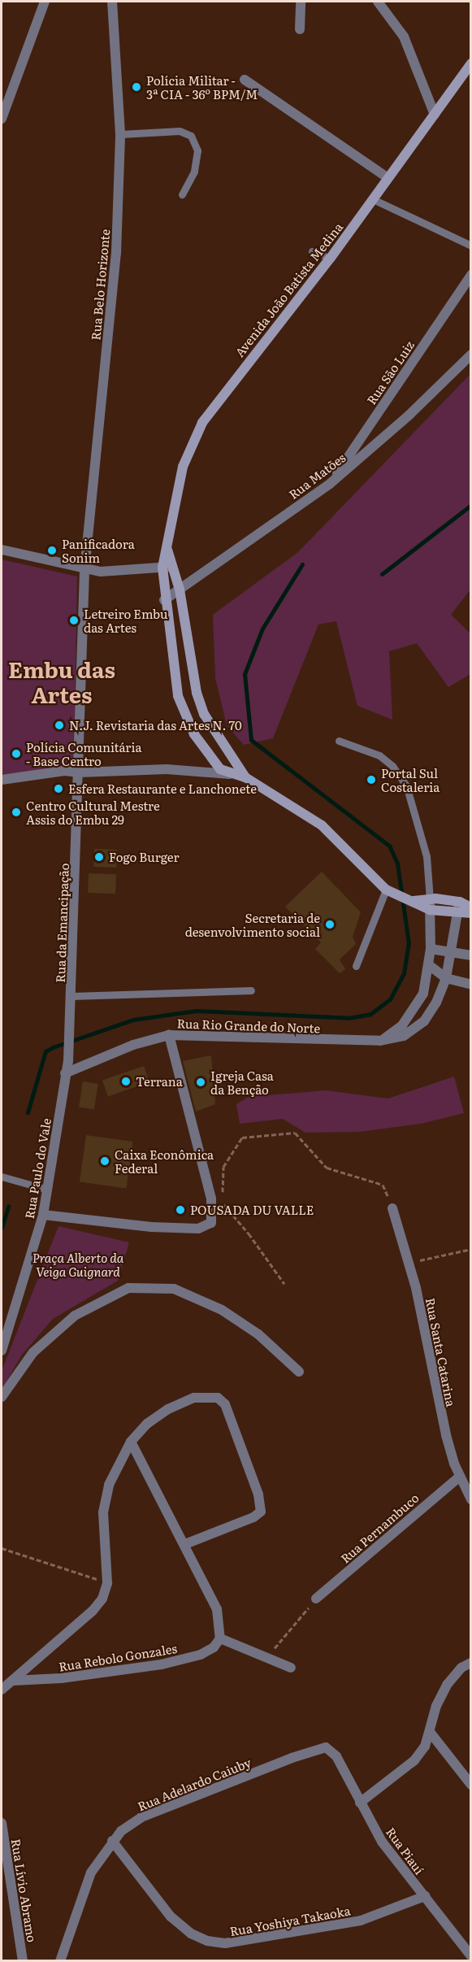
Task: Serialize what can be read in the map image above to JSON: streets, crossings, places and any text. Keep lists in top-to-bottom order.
{
  "streets": {
    "main road": ["Avenida João Batista Medina"],
    "street": [
      "Rua Belo Horizonte",
      "Rua São Luiz",
      "Rua Matões",
      "Rua da Emancipação",
      "Rua Rio Grande do Norte",
      "Rua Paulo do Vale",
      "Rua Santa Catarina",
      "Rua Pernambuco",
      "Rua Rebolo Gonzales",
      "Rua Adelardo Caiuby",
      "Rua Piauí",
      "Rua Lívio Abramo",
      "Rua Yoshiya Takaoka"
    ]
  },
  "crossings": [
    ["Rua Belo Horizonte", "Rua da Emancipação"],
    ["Avenida João Batista Medina", "Rua Matões"],
    ["Rua São Luiz", "Rua Matões"],
    ["Rua da Emancipação", "Rua Rio Grande do Norte"],
    ["Rua da Emancipação", "Rua Paulo do Vale"],
    ["Rua Rio Grande do Norte", "Rua Paulo do Vale"],
    ["Rua Santa Catarina", "Rua Pernambuco"],
    ["Rua Adelardo Caiuby", "Rua Piauí"],
    ["Rua Adelardo Caiuby", "Rua Yoshiya Takaoka"],
    ["Rua Piauí", "Rua Yoshiya Takaoka"]
  ],
  "districts": ["Embu das Artes"],
  "parks": ["Praça Alberto da Veiga Guignard"],
  "places": [
    "Polícia Militar - 3ª CIA - 36º BPM/M",
    "Panificadora Sonim",
    "Letreiro Embu das Artes",
    "N.J. Revistaria das Artes N. 70",
    "Polícia Comunitária - Base Centro",
    "Portal Sul Costaleria",
    "Esfera Restaurante e Lanchonete",
    "Centro Cultural Mestre Assis do Embu 29",
    "Fogo Burger",
    "Secretaria de desenvolvimento social",
    "Terrana",
    "Igreja Casa da Benção",
    "Caixa Econômica Federal",
    "POUSADA DU VALLE"
  ]
}
